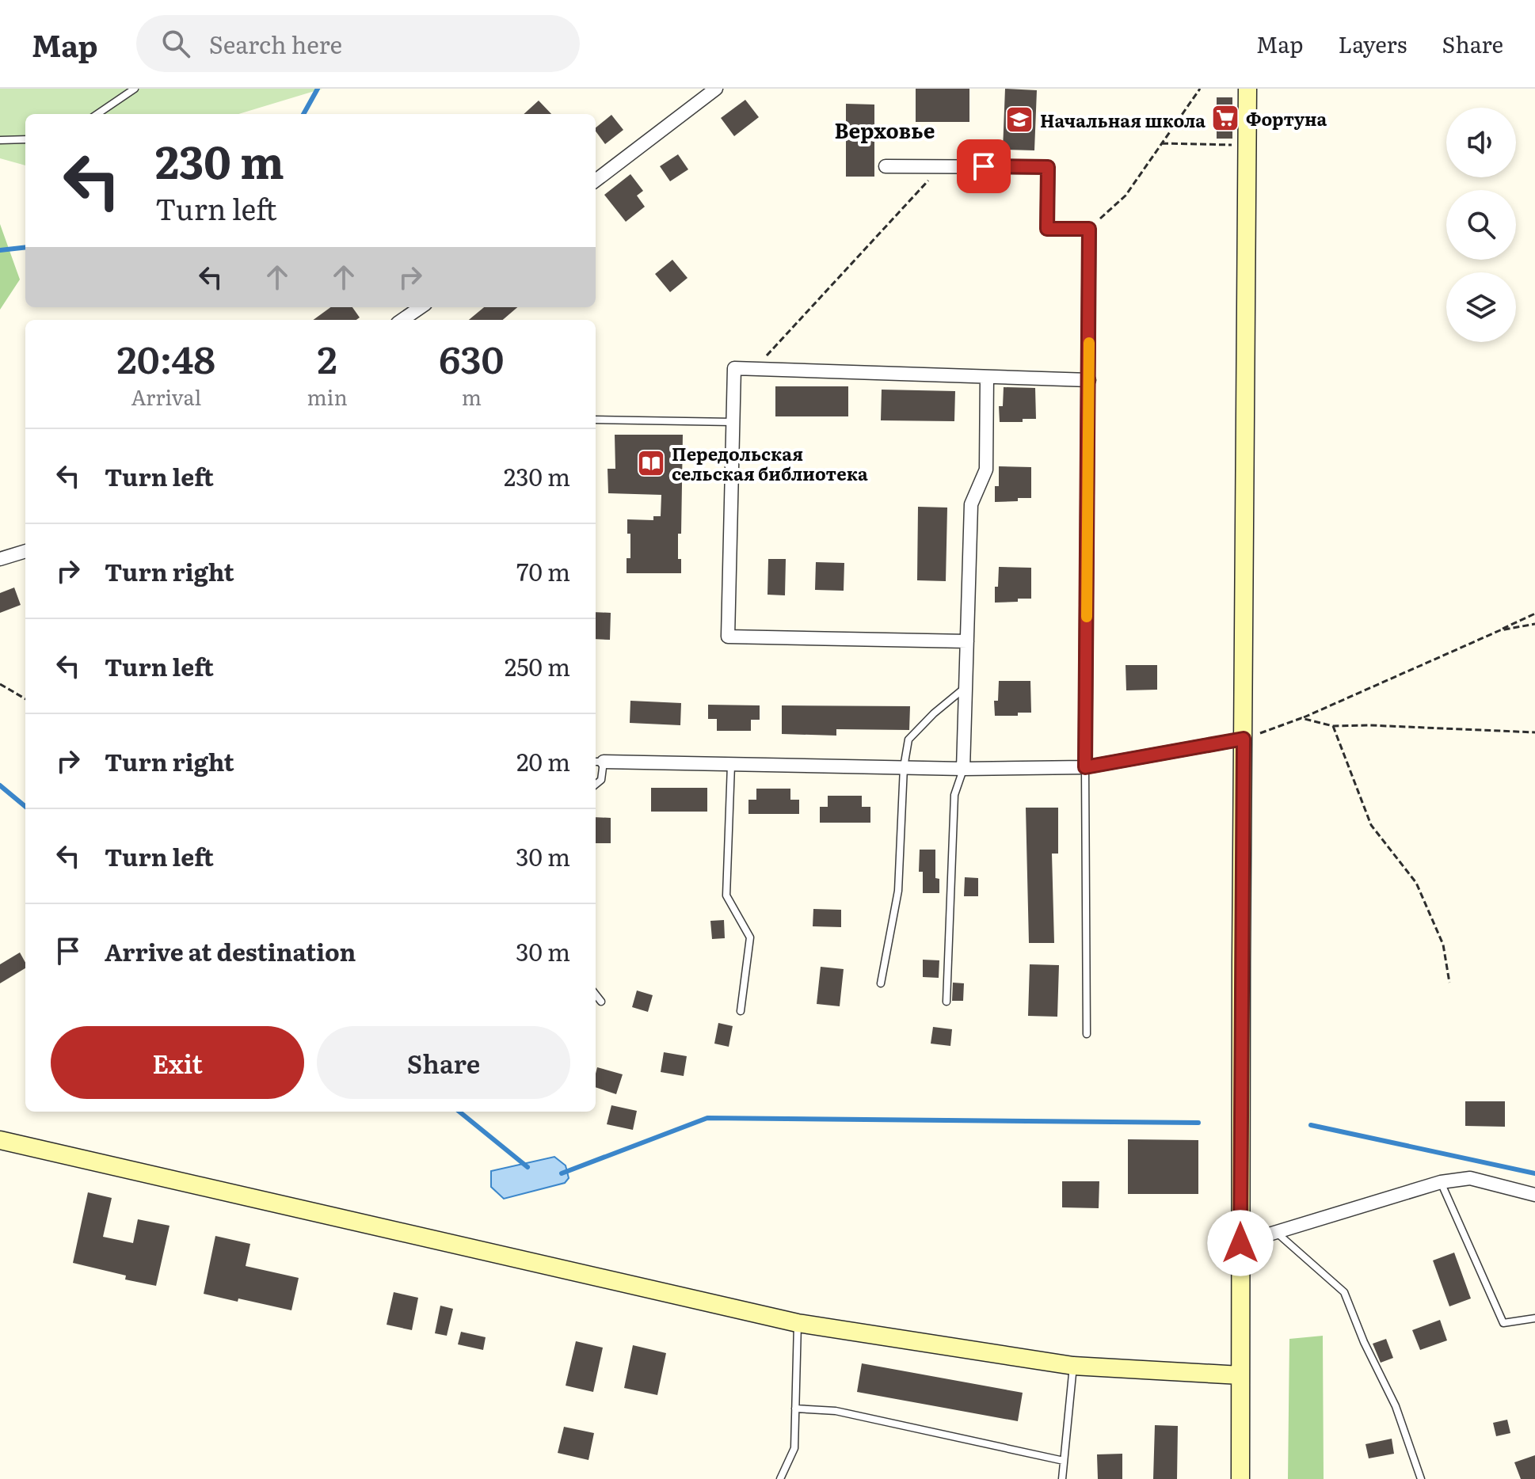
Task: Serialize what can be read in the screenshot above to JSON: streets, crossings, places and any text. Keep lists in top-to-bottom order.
{
  "districts": ["Верховье"],
  "places": {
    "supermarket": ["Фортуна"],
    "school or university": ["Начальная школа"],
    "library": ["Передольская сельская библиотека"]
  },
  "page": {
    "header": "Map",
    "search": "Search here",
    "nav": ["Map", "Layers", "Share"],
    "turn": ["230 m", "Turn left"],
    "eta": [
      "20:48",
      "Arrival",
      "2",
      "min",
      "630",
      "m"
    ],
    "list": [
      {
        "name": "Turn left",
        "value": "230 m"
      },
      {
        "name": "Turn right",
        "value": "70 m"
      },
      {
        "name": "Turn left",
        "value": "250 m"
      },
      {
        "name": "Turn right",
        "value": "20 m"
      },
      {
        "name": "Turn left",
        "value": "30 m"
      },
      {
        "name": "Arrive at destination",
        "value": "30 m"
      }
    ],
    "buttons": ["Exit", "Share"]
  }
}
